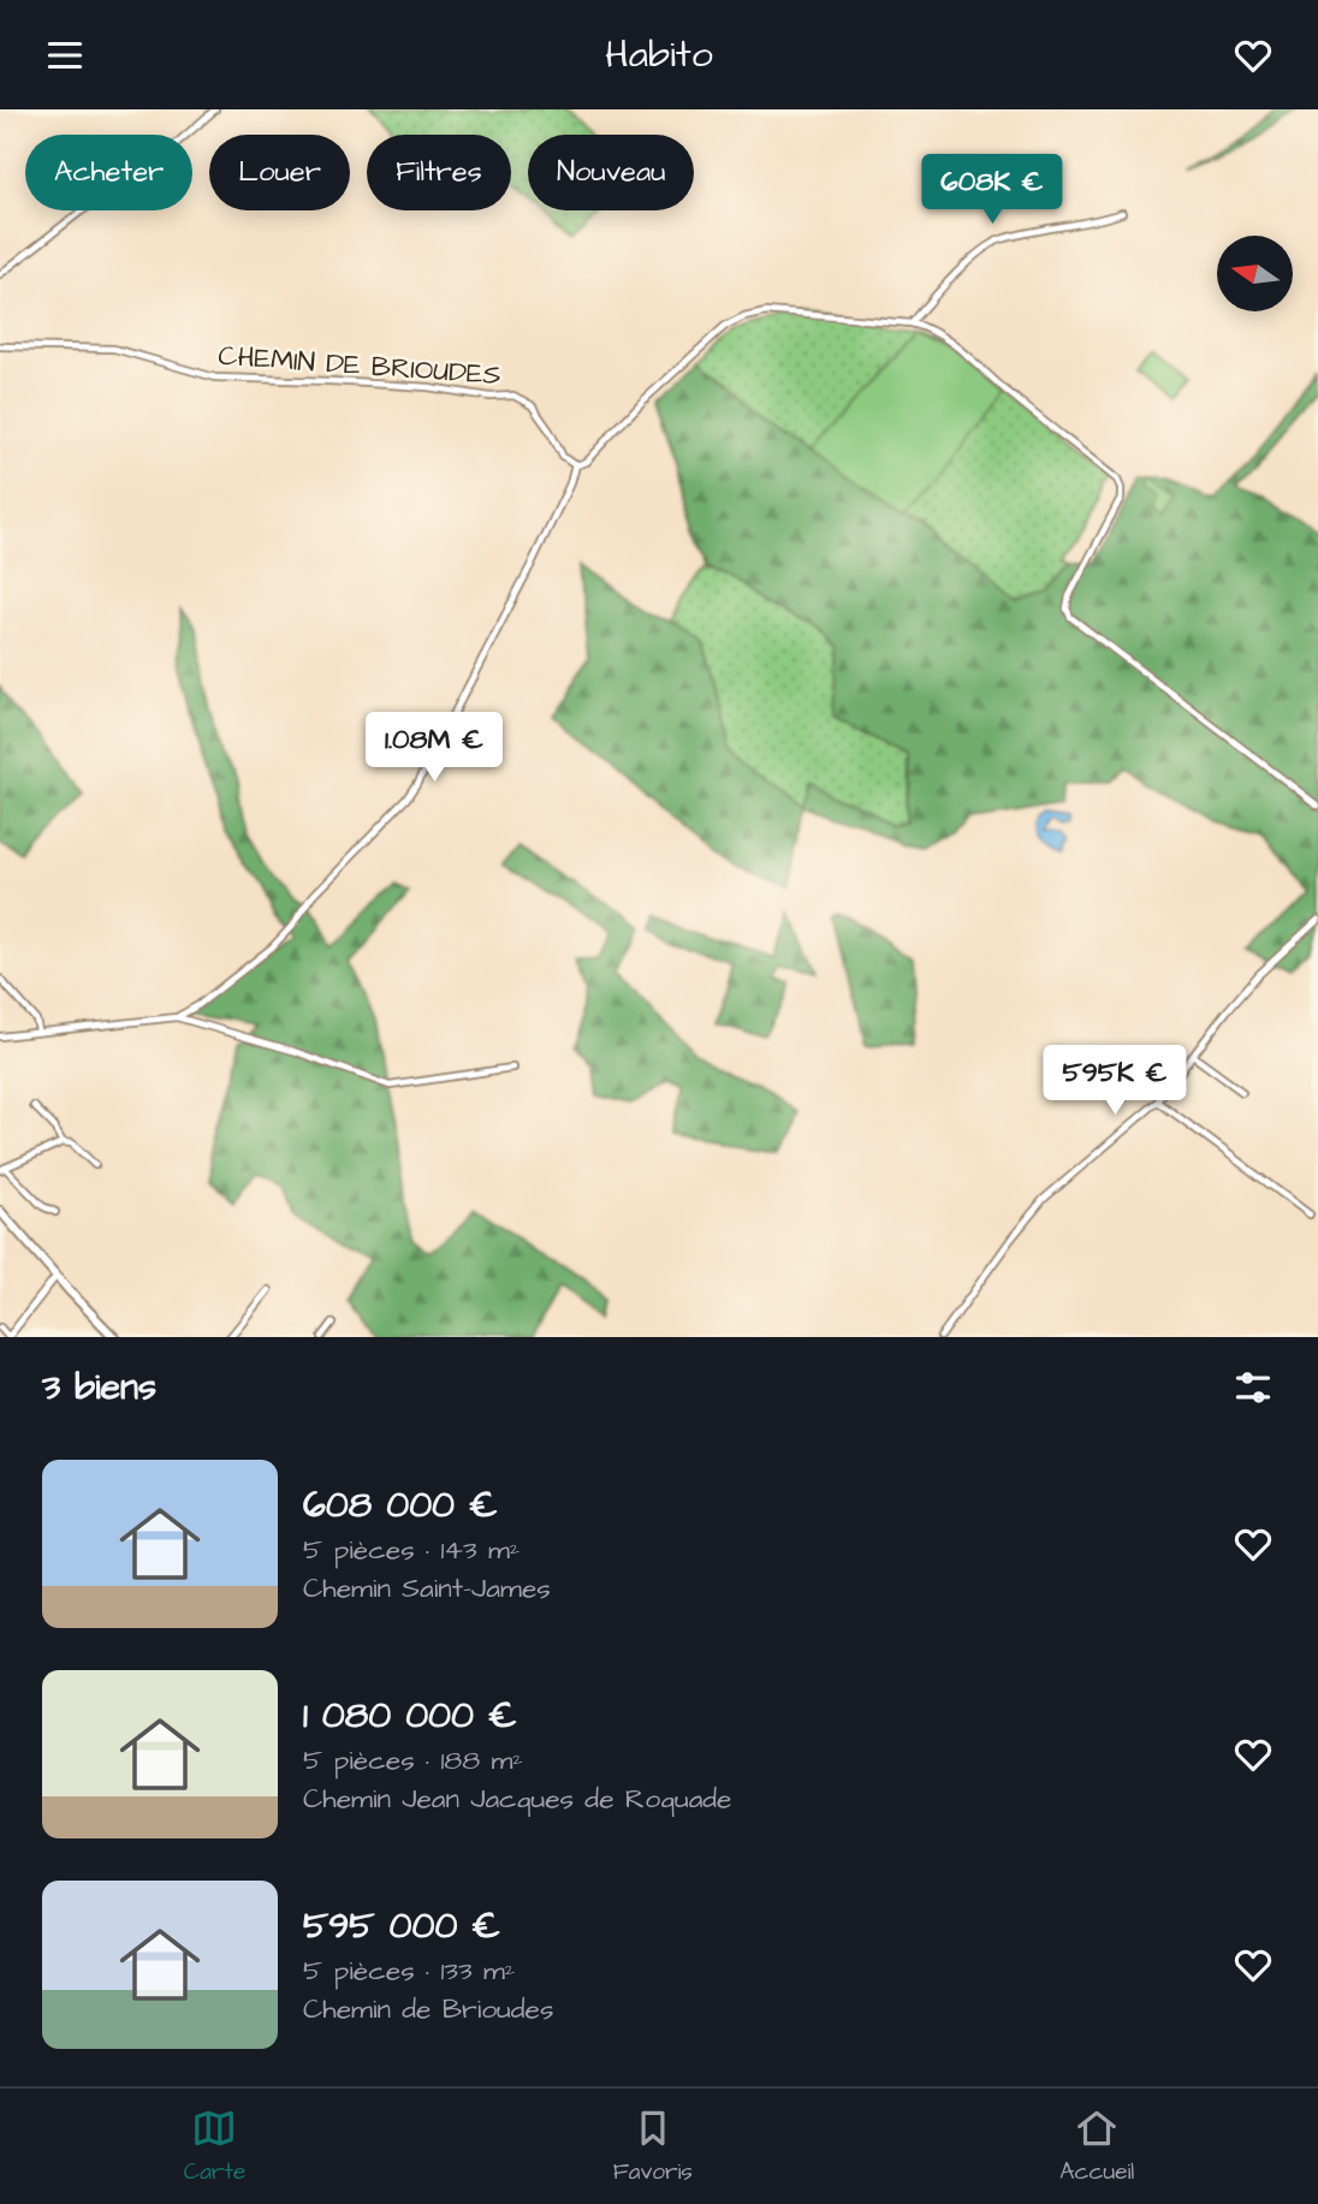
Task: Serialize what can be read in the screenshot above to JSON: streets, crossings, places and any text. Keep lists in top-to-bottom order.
{
  "streets": {
    "street": ["CHEMIN DE BRIOUDES"]
  },
  "north": "left",
  "page": {
    "header": "Habito",
    "chip": [
      "Acheter",
      "Louer",
      "Filtres",
      "Nouveau"
    ],
    "price": ["608K €", "1.08M €", "595K €"],
    "heading": "3 biens",
    "list": [
      {
        "name": "608 000 €",
        "note": "5 pièces · 143 m² · Chemin Saint-James"
      },
      {
        "name": "1 080 000 €",
        "note": "5 pièces · 188 m² · Chemin Jean Jacques de Roquade"
      },
      {
        "name": "595 000 €",
        "note": "5 pièces · 133 m² · Chemin de Brioudes"
      }
    ],
    "tabs": ["Carte", "Favoris", "Accueil"]
  }
}
